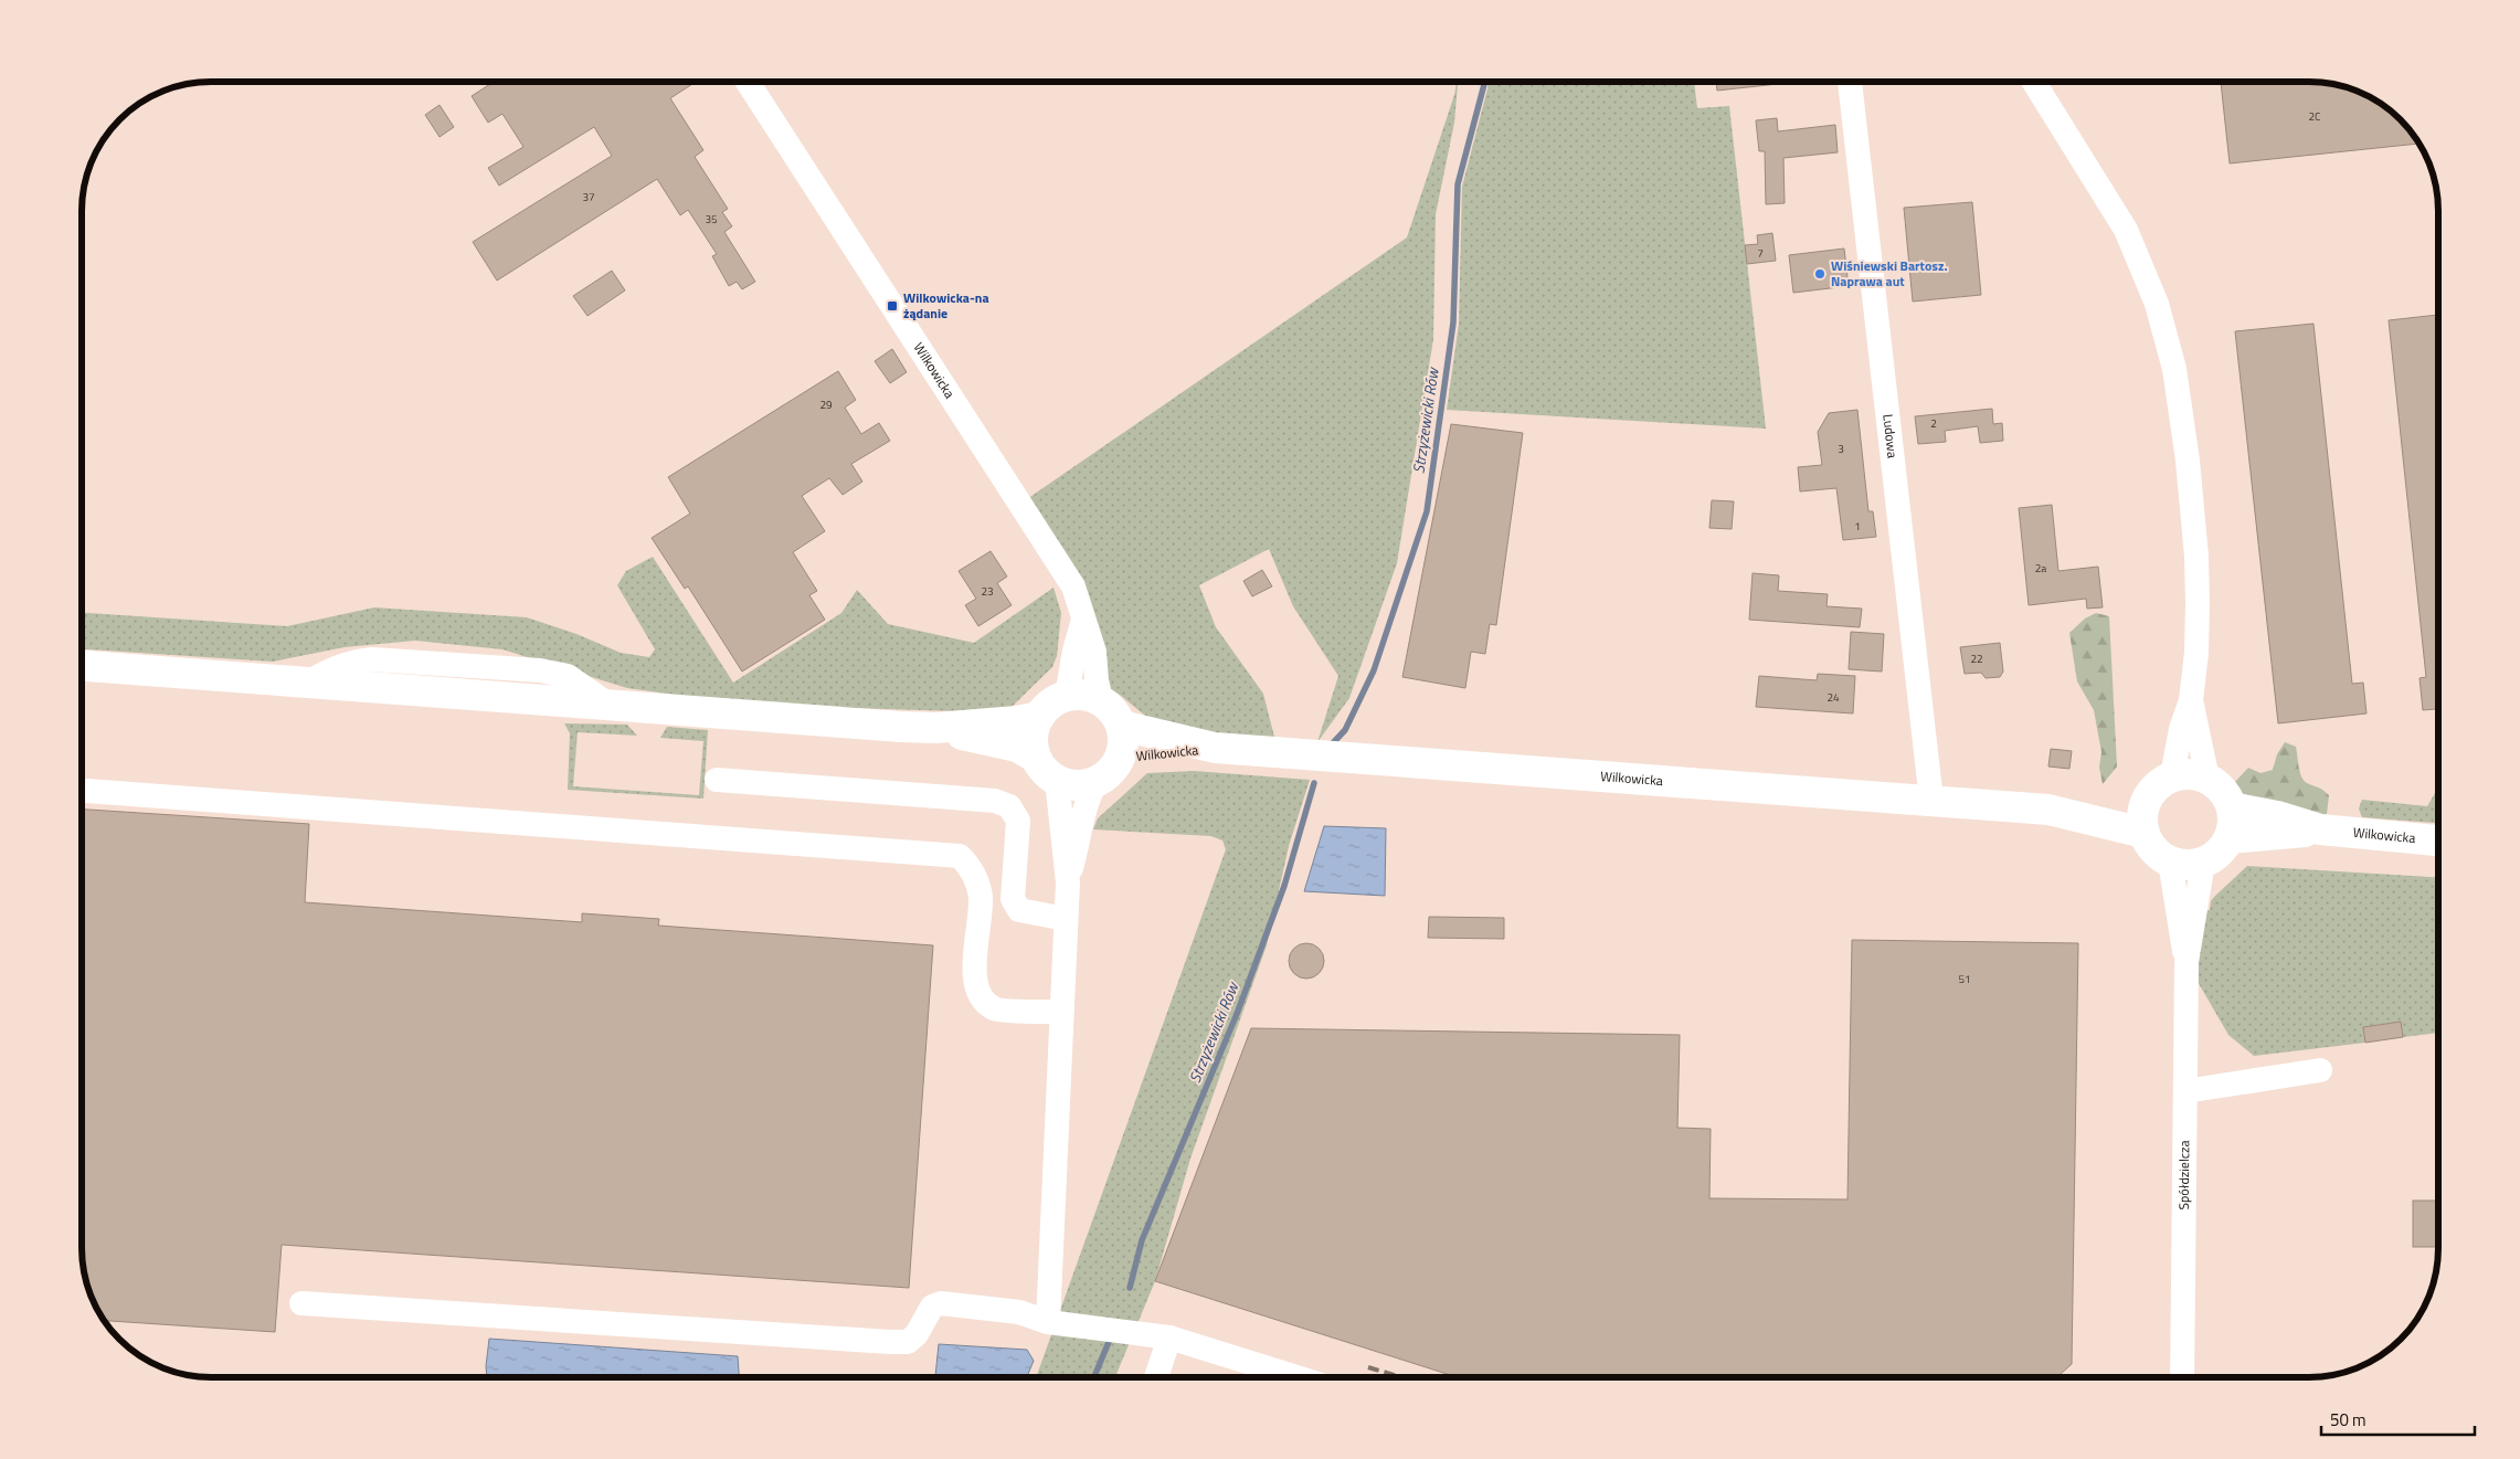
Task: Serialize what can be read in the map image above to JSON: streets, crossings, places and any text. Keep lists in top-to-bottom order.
{
  "streets": {
    "main road": ["Wilkowicka"],
    "street": ["Ludowa", "Spółdzielcza"]
  },
  "crossings": [
    ["Wilkowicka", "Ludowa"],
    ["Wilkowicka", "Spółdzielcza"]
  ],
  "water": ["Strzyżewicki Rów"],
  "places": {
    "other": ["Wiśniewski Bartosz. Naprawa aut"],
    "transit": ["Wilkowicka-na żądanie"]
  },
  "house_numbers": [
    "2C",
    "37",
    "35",
    "7",
    "29",
    "2",
    "3",
    "1",
    "2a",
    "23",
    "22",
    "24",
    "51"
  ],
  "scale_bar": "50 m"
}
